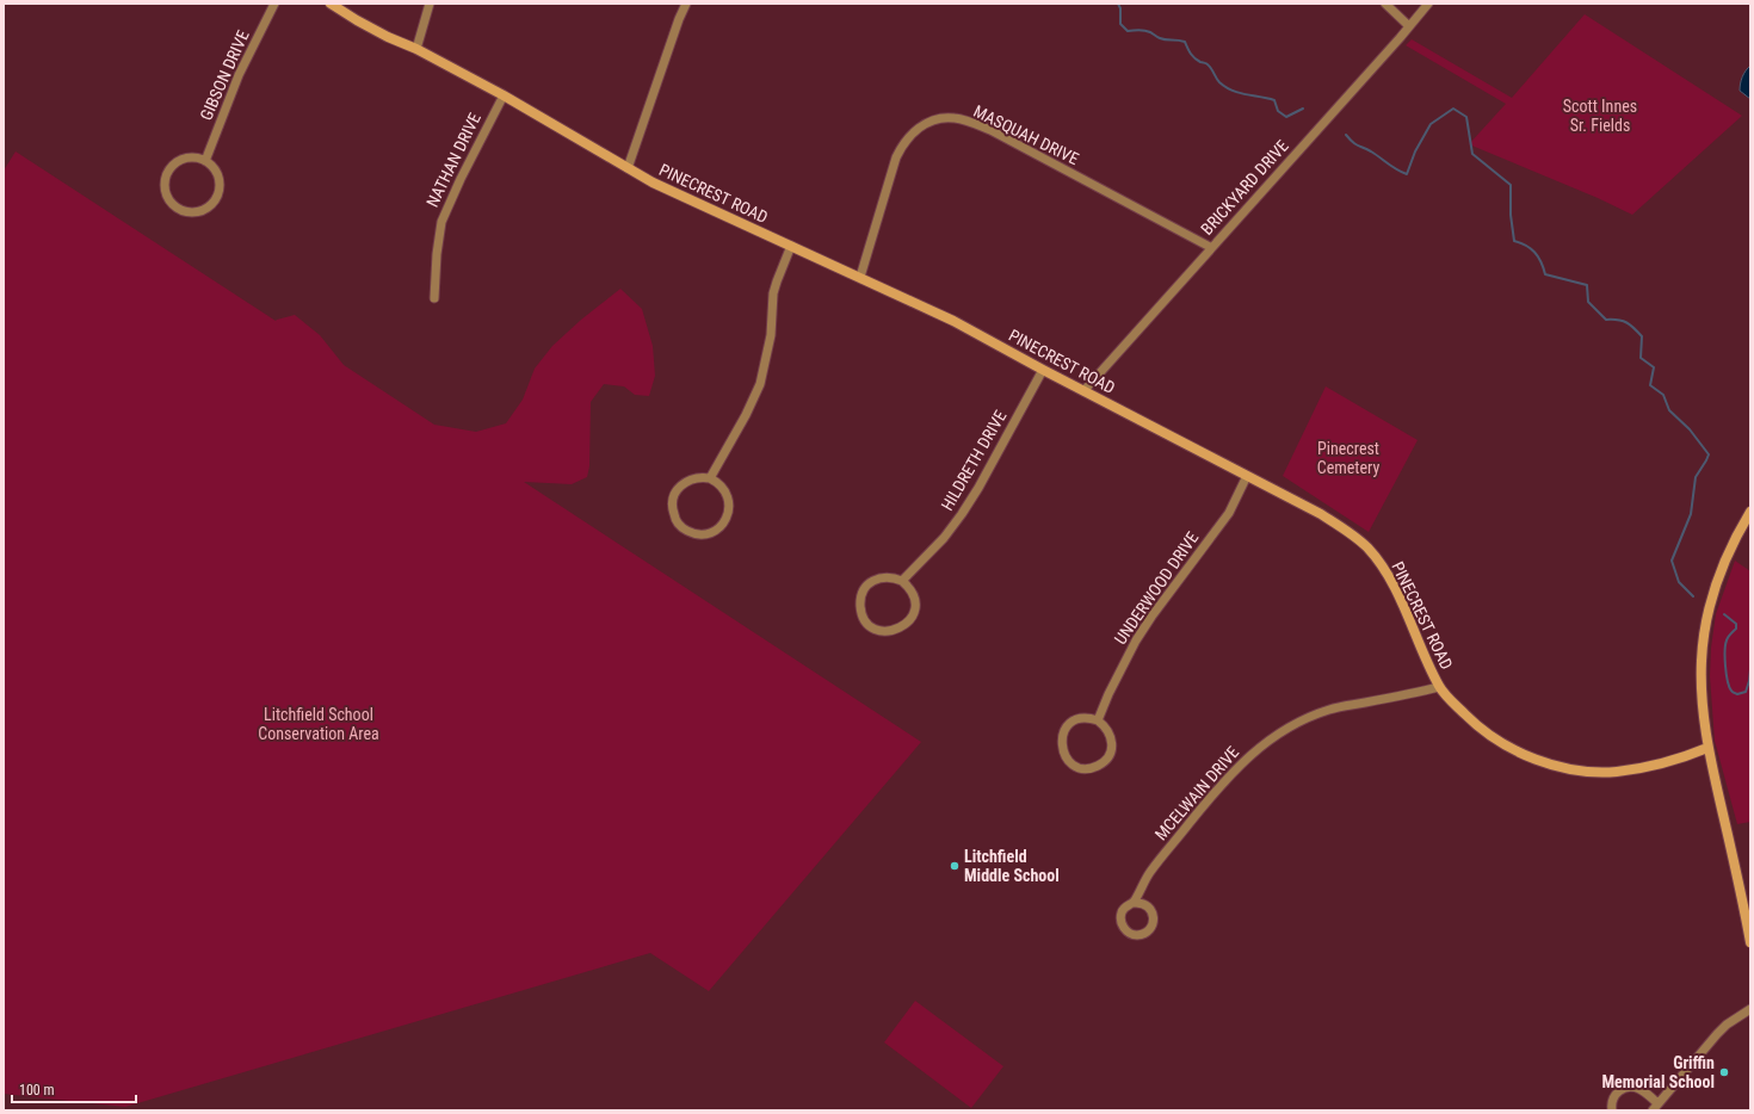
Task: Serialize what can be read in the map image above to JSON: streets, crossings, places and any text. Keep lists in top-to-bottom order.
{
  "streets": {
    "street": [
      "GIBSON DRIVE",
      "MASQUAH DRIVE",
      "NATHAN DRIVE",
      "BRICKYARD DRIVE",
      "PINECREST ROAD",
      "HILDRETH DRIVE",
      "UNDERWOOD DRIVE",
      "MCELWAIN DRIVE"
    ]
  },
  "crossings": [
    ["MASQUAH DRIVE", "BRICKYARD DRIVE"],
    ["MASQUAH DRIVE", "PINECREST ROAD"],
    ["NATHAN DRIVE", "PINECREST ROAD"],
    ["BRICKYARD DRIVE", "PINECREST ROAD"],
    ["PINECREST ROAD", "HILDRETH DRIVE"],
    ["PINECREST ROAD", "UNDERWOOD DRIVE"],
    ["PINECREST ROAD", "MCELWAIN DRIVE"]
  ],
  "parks": ["Scott Innes Sr. Fields", "Pinecrest Cemetery", "Litchfield School Conservation Area"],
  "places": ["Litchfield Middle School", "Griffin Memorial School"],
  "scale_bar": "100 m"
}
